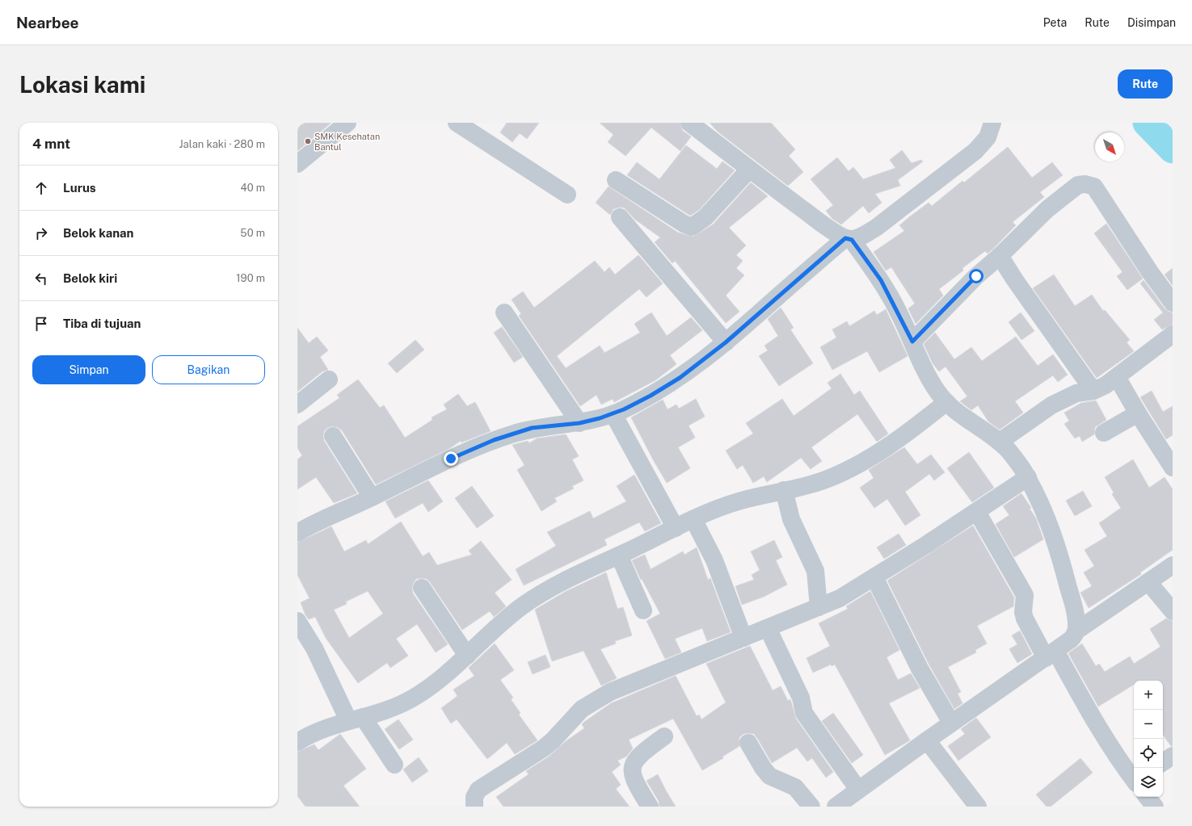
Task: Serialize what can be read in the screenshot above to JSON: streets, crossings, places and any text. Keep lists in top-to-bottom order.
{
  "places": ["SMK Kesehatan Bantul"],
  "north": "bottom right",
  "page": {
    "header": "Nearbee",
    "nav": ["Peta", "Rute", "Disimpan"],
    "buttons": [
      "Rute",
      ["Simpan", "Bagikan"]
    ],
    "title": "Lokasi kami",
    "heading": ["4 mnt", "Jalan kaki · 280 m"],
    "list": [
      ["Lurus", "40 m"],
      ["Belok kanan", "50 m"],
      ["Belok kiri", "190 m"],
      "Tiba di tujuan"
    ],
    "map_buttons": ["+", "−"]
  }
}
